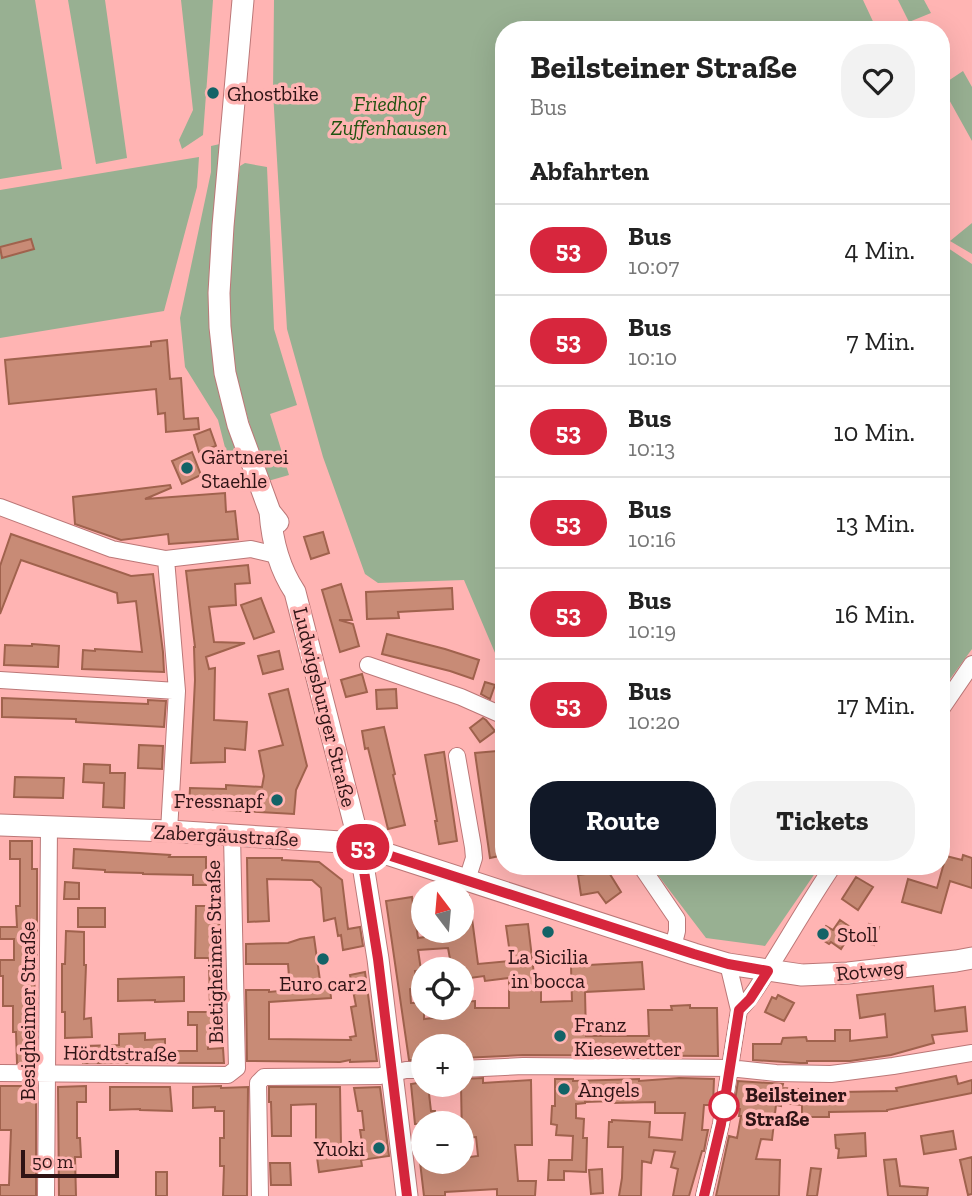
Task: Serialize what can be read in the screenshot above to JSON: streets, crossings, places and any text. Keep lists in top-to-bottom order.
{
  "streets": {
    "main road": ["Ludwigsburger Straße", "Zabergäustraße", "Rotweg"],
    "street": ["Bietigheimer Straße", "Besigheimer Straße", "Hördtstraße"]
  },
  "crossings": [
    ["Ludwigsburger Straße", "Zabergäustraße"],
    ["Zabergäustraße", "Bietigheimer Straße"],
    ["Zabergäustraße", "Rotweg"],
    ["Zabergäustraße", "Besigheimer Straße"],
    ["Bietigheimer Straße", "Hördtstraße"],
    ["Besigheimer Straße", "Hördtstraße"]
  ],
  "parks": ["Friedhof Zuffenhausen"],
  "places": [
    "Ghostbike",
    "Gärtnerei Staehle",
    "Fressnapf",
    "La Sicilia in bocca",
    "Stoll",
    "Euro car2",
    "Franz Kiesewetter",
    "Angels",
    "Beilsteiner Straße",
    "Yuoki"
  ],
  "lines": ["bus line 53"],
  "scale_bar": "50 m",
  "north": "top",
  "page": {
    "on_map": "53",
    "heading": [
      ["Beilsteiner Straße", "Bus"],
      "Abfahrten"
    ],
    "list": [
      {
        "mark": "53",
        "name": "Bus",
        "note": "10:07",
        "value": "4 Min."
      },
      {
        "mark": "53",
        "name": "Bus",
        "note": "10:10",
        "value": "7 Min."
      },
      {
        "mark": "53",
        "name": "Bus",
        "note": "10:13",
        "value": "10 Min."
      },
      {
        "mark": "53",
        "name": "Bus",
        "note": "10:16",
        "value": "13 Min."
      },
      {
        "mark": "53",
        "name": "Bus",
        "note": "10:19",
        "value": "16 Min."
      },
      {
        "mark": "53",
        "name": "Bus",
        "note": "10:20",
        "value": "17 Min."
      }
    ],
    "buttons": ["Route", "Tickets"],
    "map_buttons": ["+", "−"],
    "scale": "50 m"
  }
}
